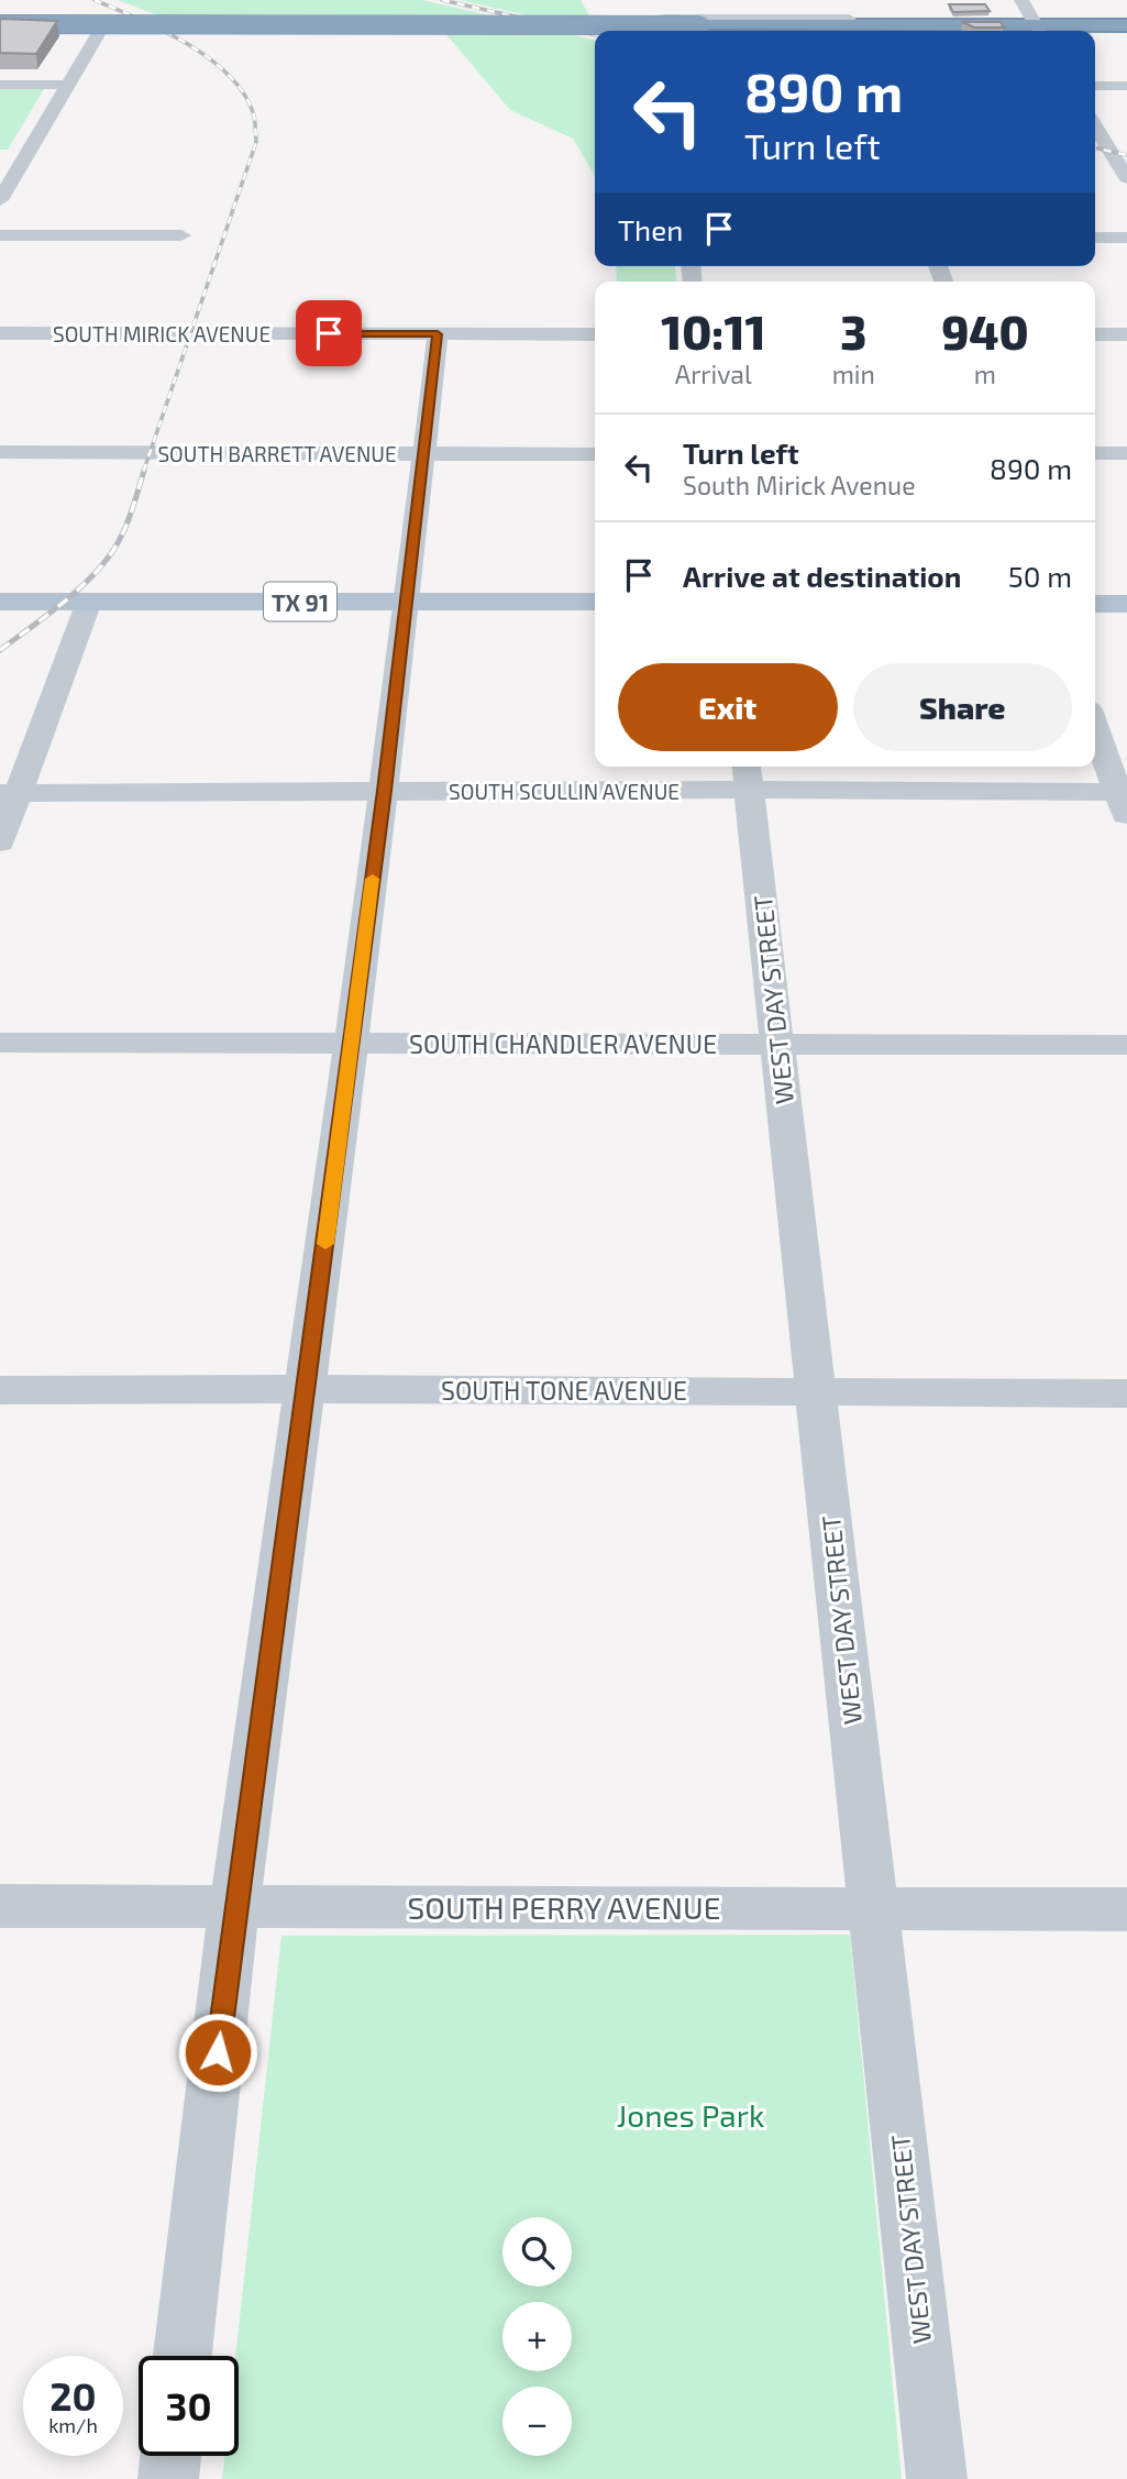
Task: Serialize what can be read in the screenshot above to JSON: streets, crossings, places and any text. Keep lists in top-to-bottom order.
{
  "streets": {
    "main road": ["TX 91"],
    "street": [
      "SOUTH MIRICK AVENUE",
      "SOUTH BARRETT AVENUE",
      "SOUTH SCULLIN AVENUE",
      "WEST DAY STREET",
      "SOUTH CHANDLER AVENUE",
      "SOUTH TONE AVENUE",
      "SOUTH PERRY AVENUE"
    ]
  },
  "crossings": [
    ["SOUTH SCULLIN AVENUE", "WEST DAY STREET"],
    ["WEST DAY STREET", "SOUTH CHANDLER AVENUE"],
    ["WEST DAY STREET", "SOUTH TONE AVENUE"],
    ["WEST DAY STREET", "SOUTH PERRY AVENUE"]
  ],
  "parks": ["Jones Park"],
  "page": {
    "turn": ["890 m", "Turn left"],
    "then": "Then",
    "eta": [
      "10:11",
      "Arrival",
      "3",
      "min",
      "940",
      "m"
    ],
    "list": [
      {
        "name": "Turn left",
        "note": "South Mirick Avenue",
        "value": "890 m"
      },
      {
        "name": "Arrive at destination",
        "value": "50 m"
      }
    ],
    "buttons": ["Exit", "Share"],
    "map_buttons": ["+", "−"],
    "speed": "20 km/h",
    "limit": "30"
  }
}
